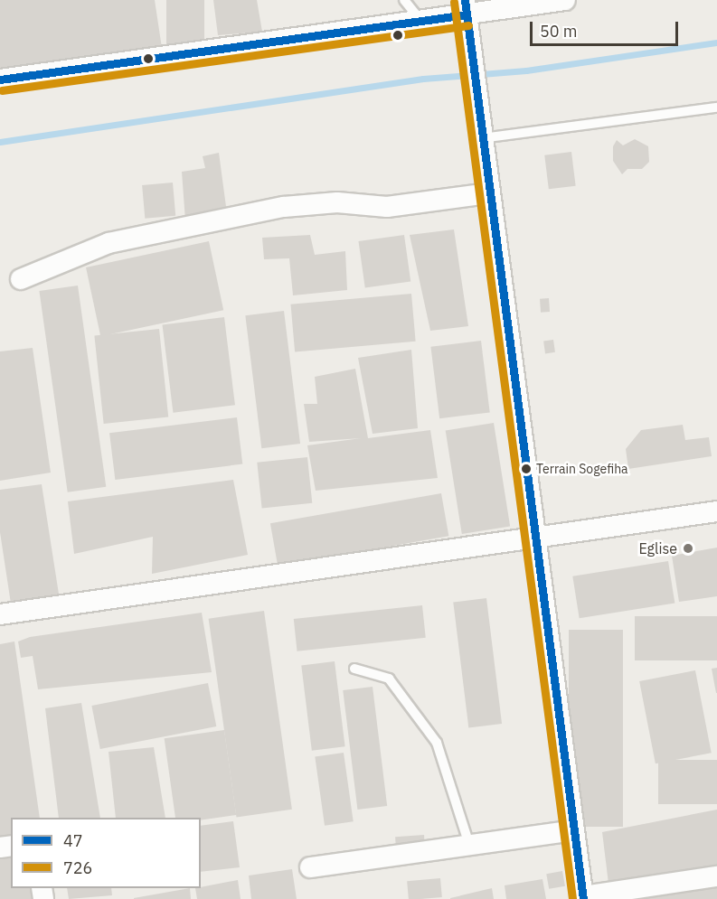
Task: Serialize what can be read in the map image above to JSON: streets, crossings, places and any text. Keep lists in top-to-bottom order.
{
  "places": ["Terrain Sogefiha", "Eglise"],
  "lines": ["transit line 47", "transit line 726"],
  "legend": ["47", "726"],
  "scale_bar": "50 m"
}
